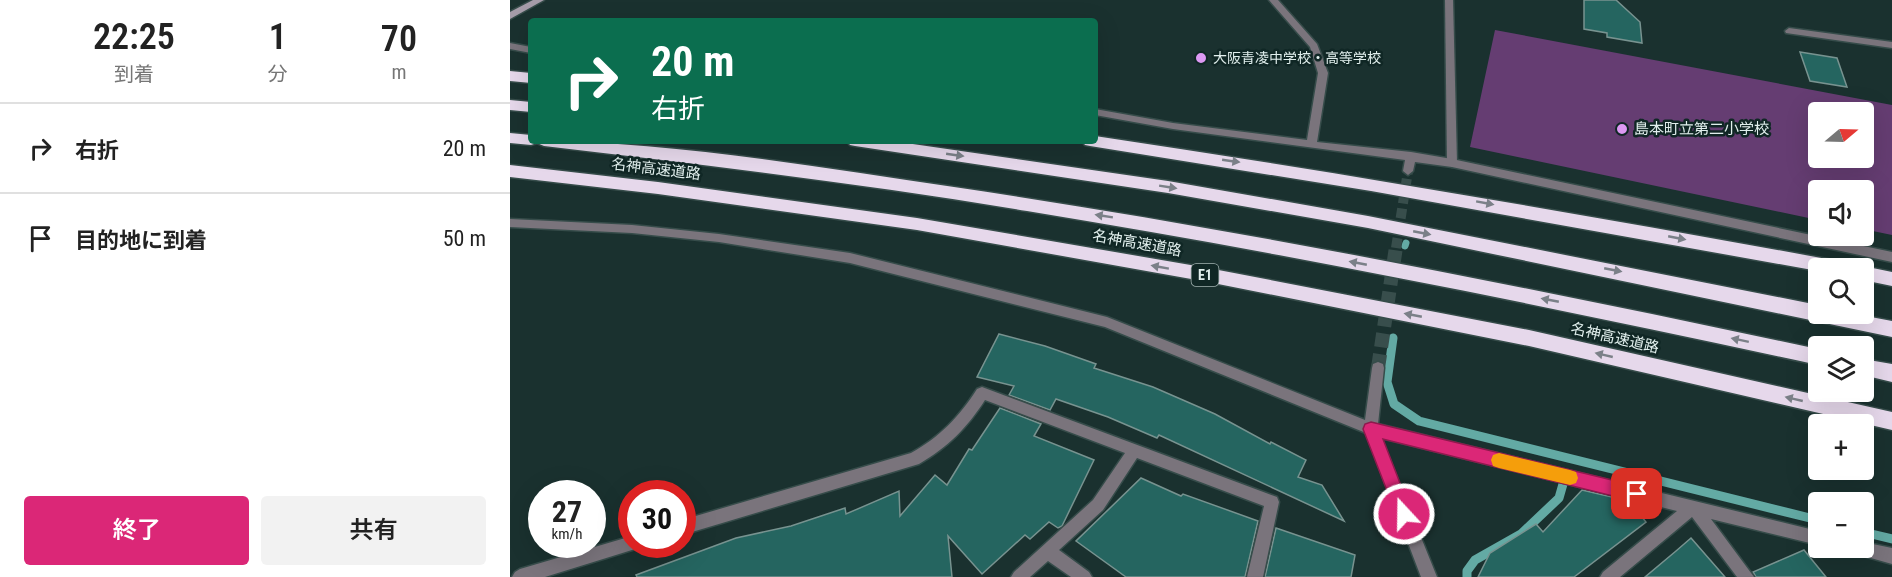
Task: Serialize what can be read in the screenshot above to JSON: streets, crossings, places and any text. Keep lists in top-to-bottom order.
{
  "streets": {
    "highway": ["名神高速道路", "E1"]
  },
  "places": ["大阪青凌中学校・高等学校", "島本町立第二小学校"],
  "north": "right",
  "page": {
    "eta": [
      "22:25",
      "到着",
      "1",
      "分",
      "70",
      "m"
    ],
    "turn": ["20 m", "右折"],
    "list": [
      {
        "name": "右折",
        "value": "20 m"
      },
      {
        "name": "目的地に到着",
        "value": "50 m"
      }
    ],
    "map_buttons": ["+", "−"],
    "speed": "27 km/h",
    "limit": "30",
    "buttons": ["終了", "共有"]
  }
}
